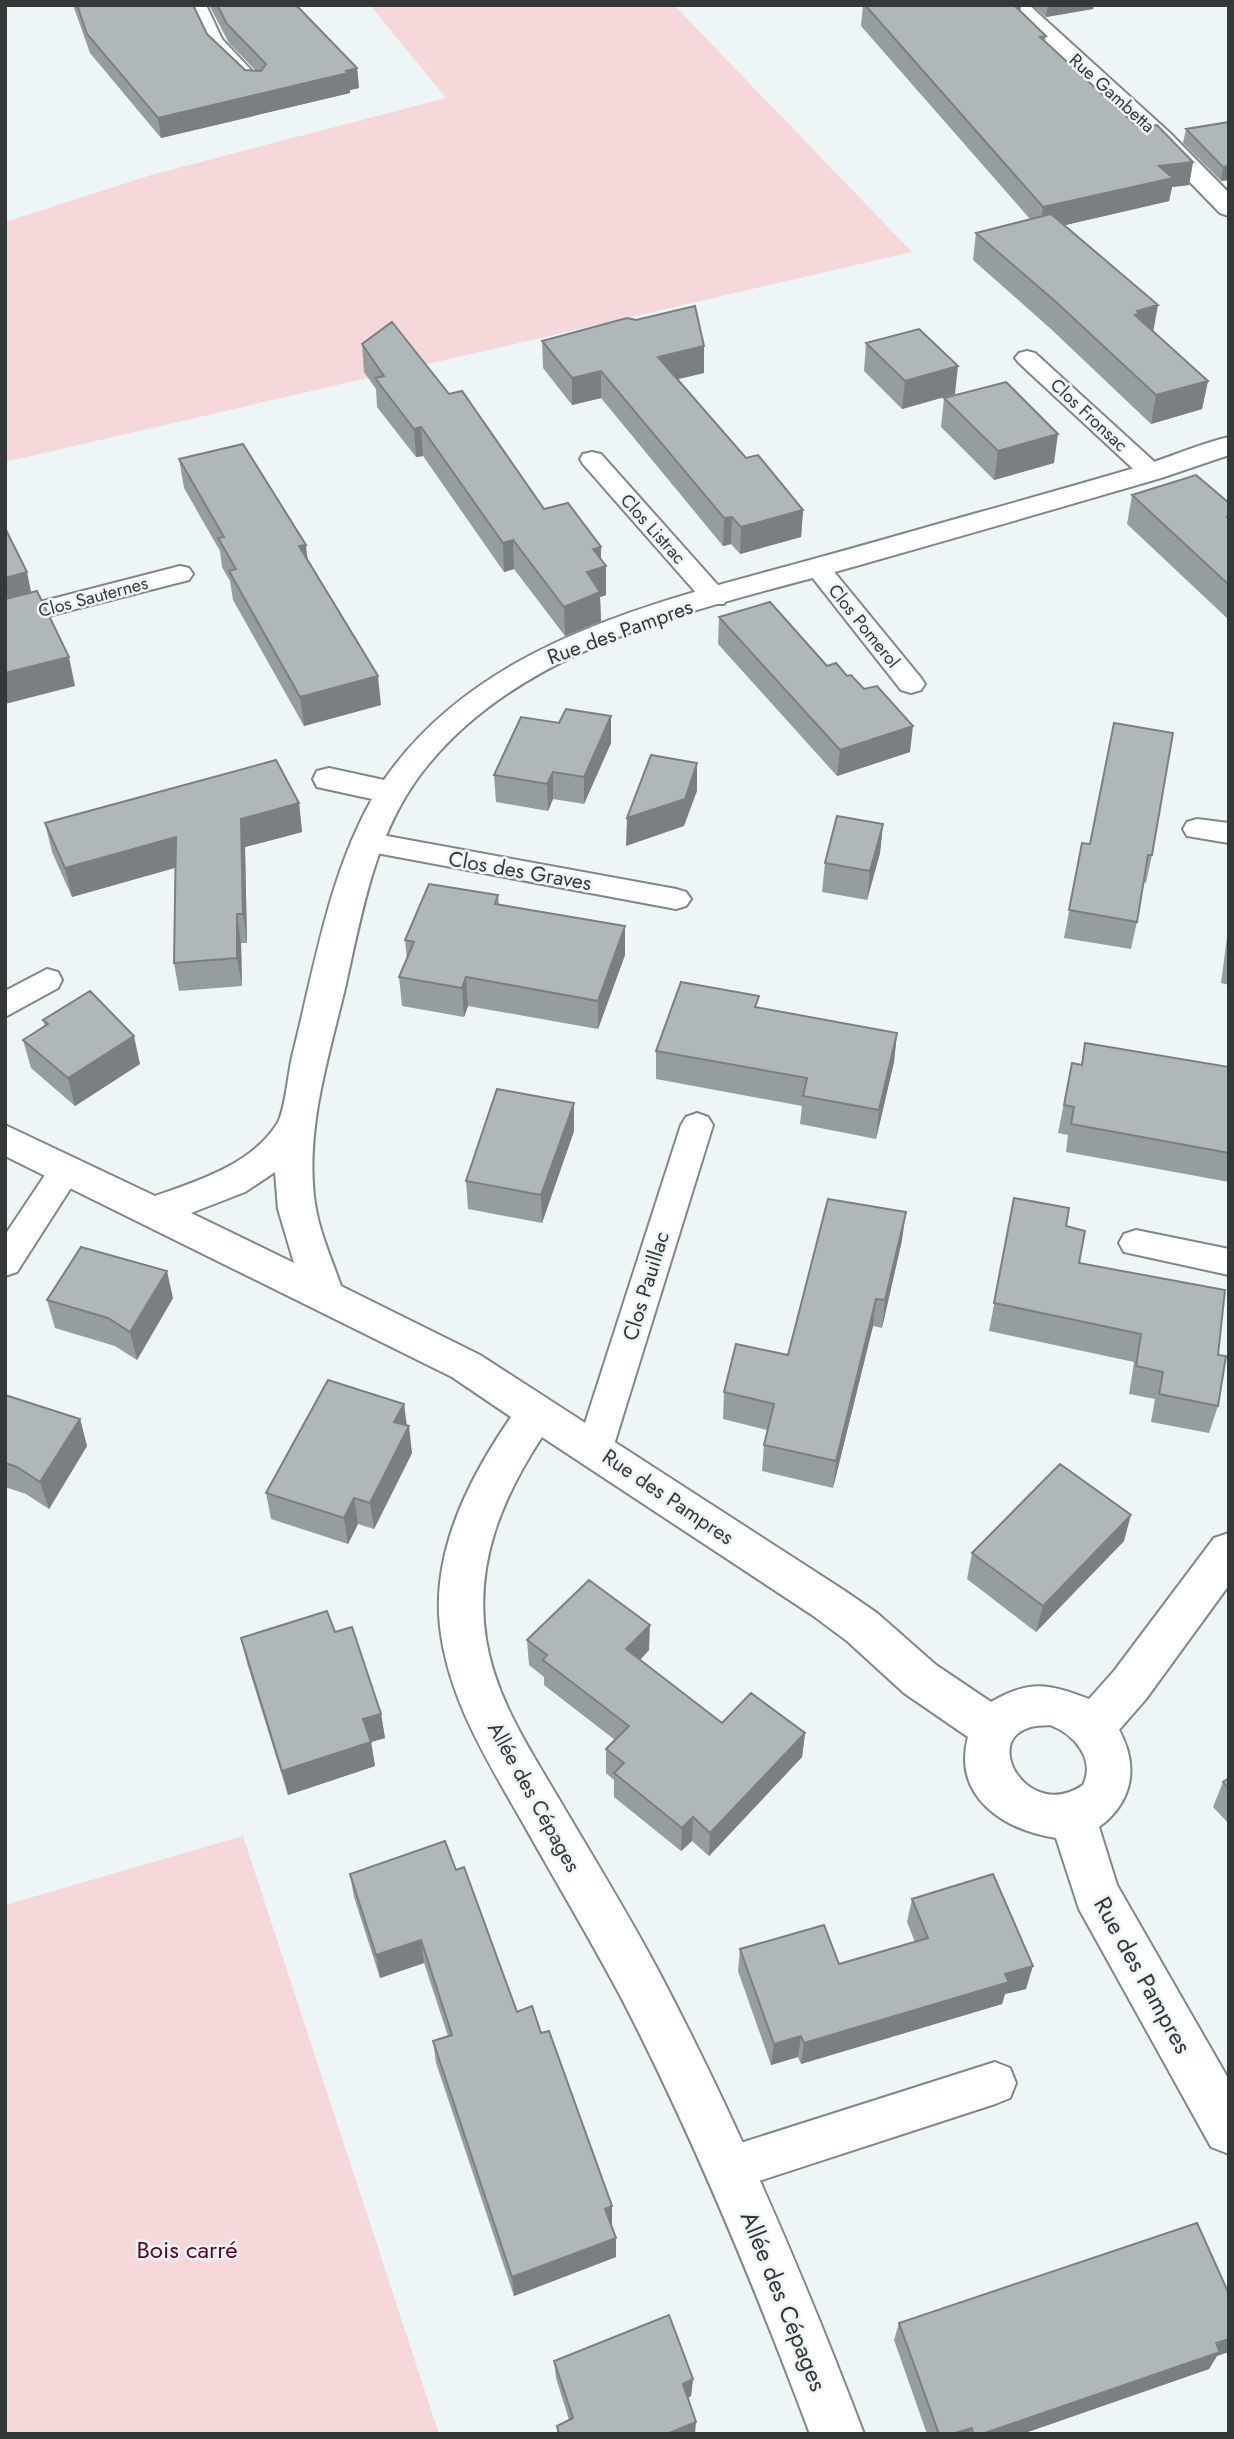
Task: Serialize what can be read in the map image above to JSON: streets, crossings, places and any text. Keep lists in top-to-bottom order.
{
  "streets": {
    "street": ["Rue Gambetta", "Rue des Pampres", "Allée des Cépages"],
    "lane": [
      "Clos Fronsac",
      "Clos Listrac",
      "Clos Sauternes",
      "Clos Pomerol",
      "Clos des Graves",
      "Clos Pauillac"
    ]
  },
  "crossings": [
    ["Clos Fronsac", "Rue des Pampres"],
    ["Clos Listrac", "Rue des Pampres"],
    ["Clos Pomerol", "Rue des Pampres"],
    ["Rue des Pampres", "Clos des Graves"],
    ["Rue des Pampres", "Clos Pauillac"],
    ["Rue des Pampres", "Allée des Cépages"]
  ],
  "parks": ["Bois carré"]
}
